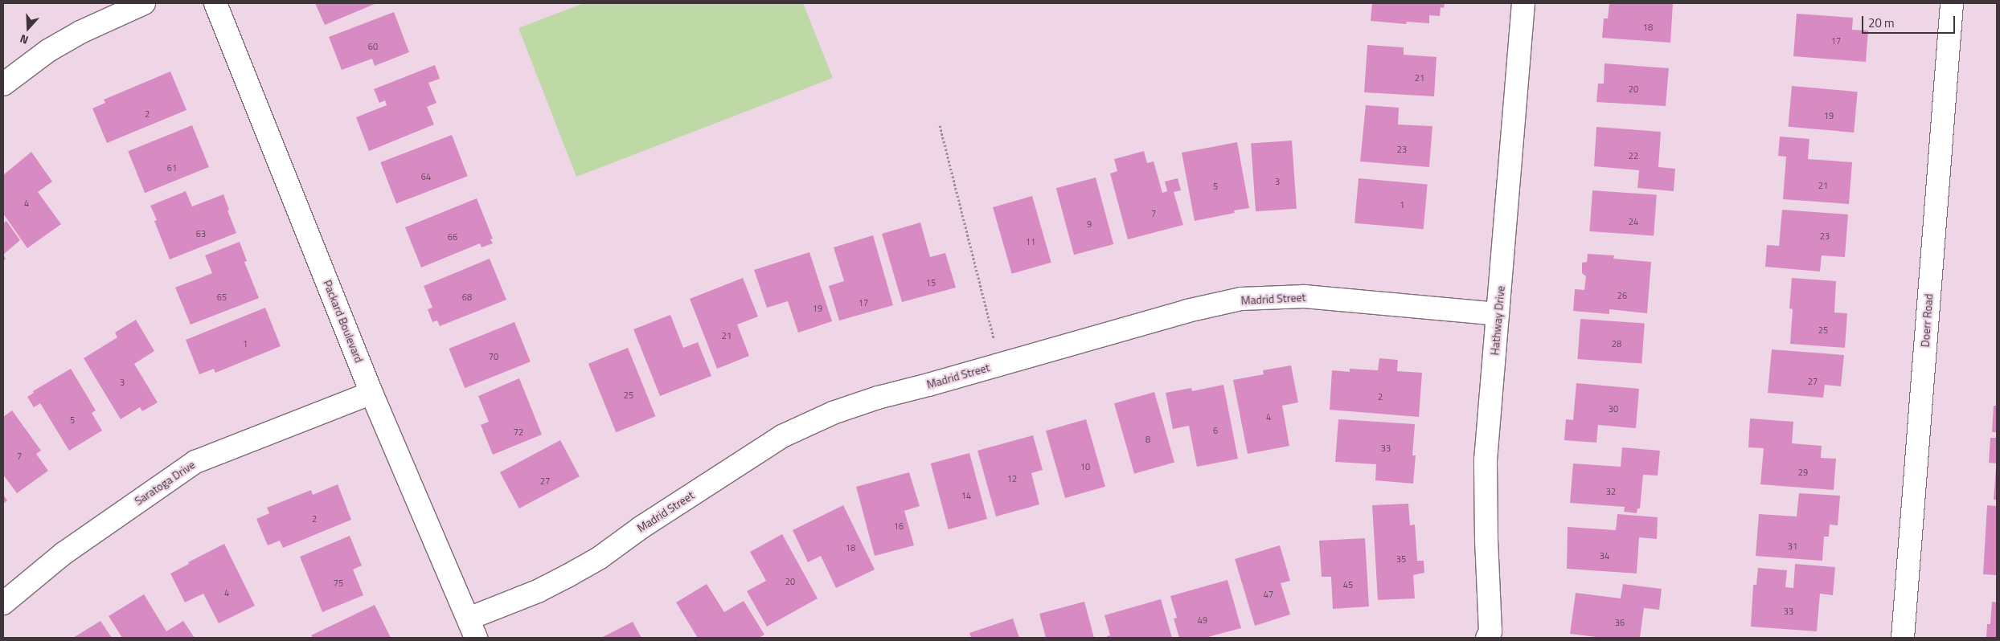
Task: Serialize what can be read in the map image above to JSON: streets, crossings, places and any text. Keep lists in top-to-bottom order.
{
  "streets": {
    "street": [
      "Madrid Street",
      "Hathway Drive",
      "Doerr Road",
      "Packard Boulevard",
      "Saratoga Drive"
    ]
  },
  "crossings": [
    ["Madrid Street", "Hathway Drive"],
    ["Madrid Street", "Packard Boulevard"],
    ["Packard Boulevard", "Saratoga Drive"]
  ],
  "house_numbers": [
    "18",
    "17",
    "60",
    "21",
    "20",
    "2",
    "19",
    "23",
    "22",
    "61",
    "64",
    "3",
    "21",
    "5",
    "4",
    "1",
    "7",
    "24",
    "9",
    "63",
    "23",
    "66",
    "11",
    "15",
    "26",
    "65",
    "68",
    "17",
    "19",
    "25",
    "21",
    "1",
    "28",
    "70",
    "27",
    "3",
    "25",
    "2",
    "30",
    "4",
    "5",
    "6",
    "72",
    "8",
    "33",
    "7",
    "10",
    "29",
    "12",
    "27",
    "32",
    "14",
    "2",
    "16",
    "31",
    "18",
    "34",
    "35",
    "20",
    "75",
    "45",
    "4",
    "47",
    "33",
    "49",
    "36"
  ],
  "scale_bar": "20 m",
  "north": "bottom"
}
